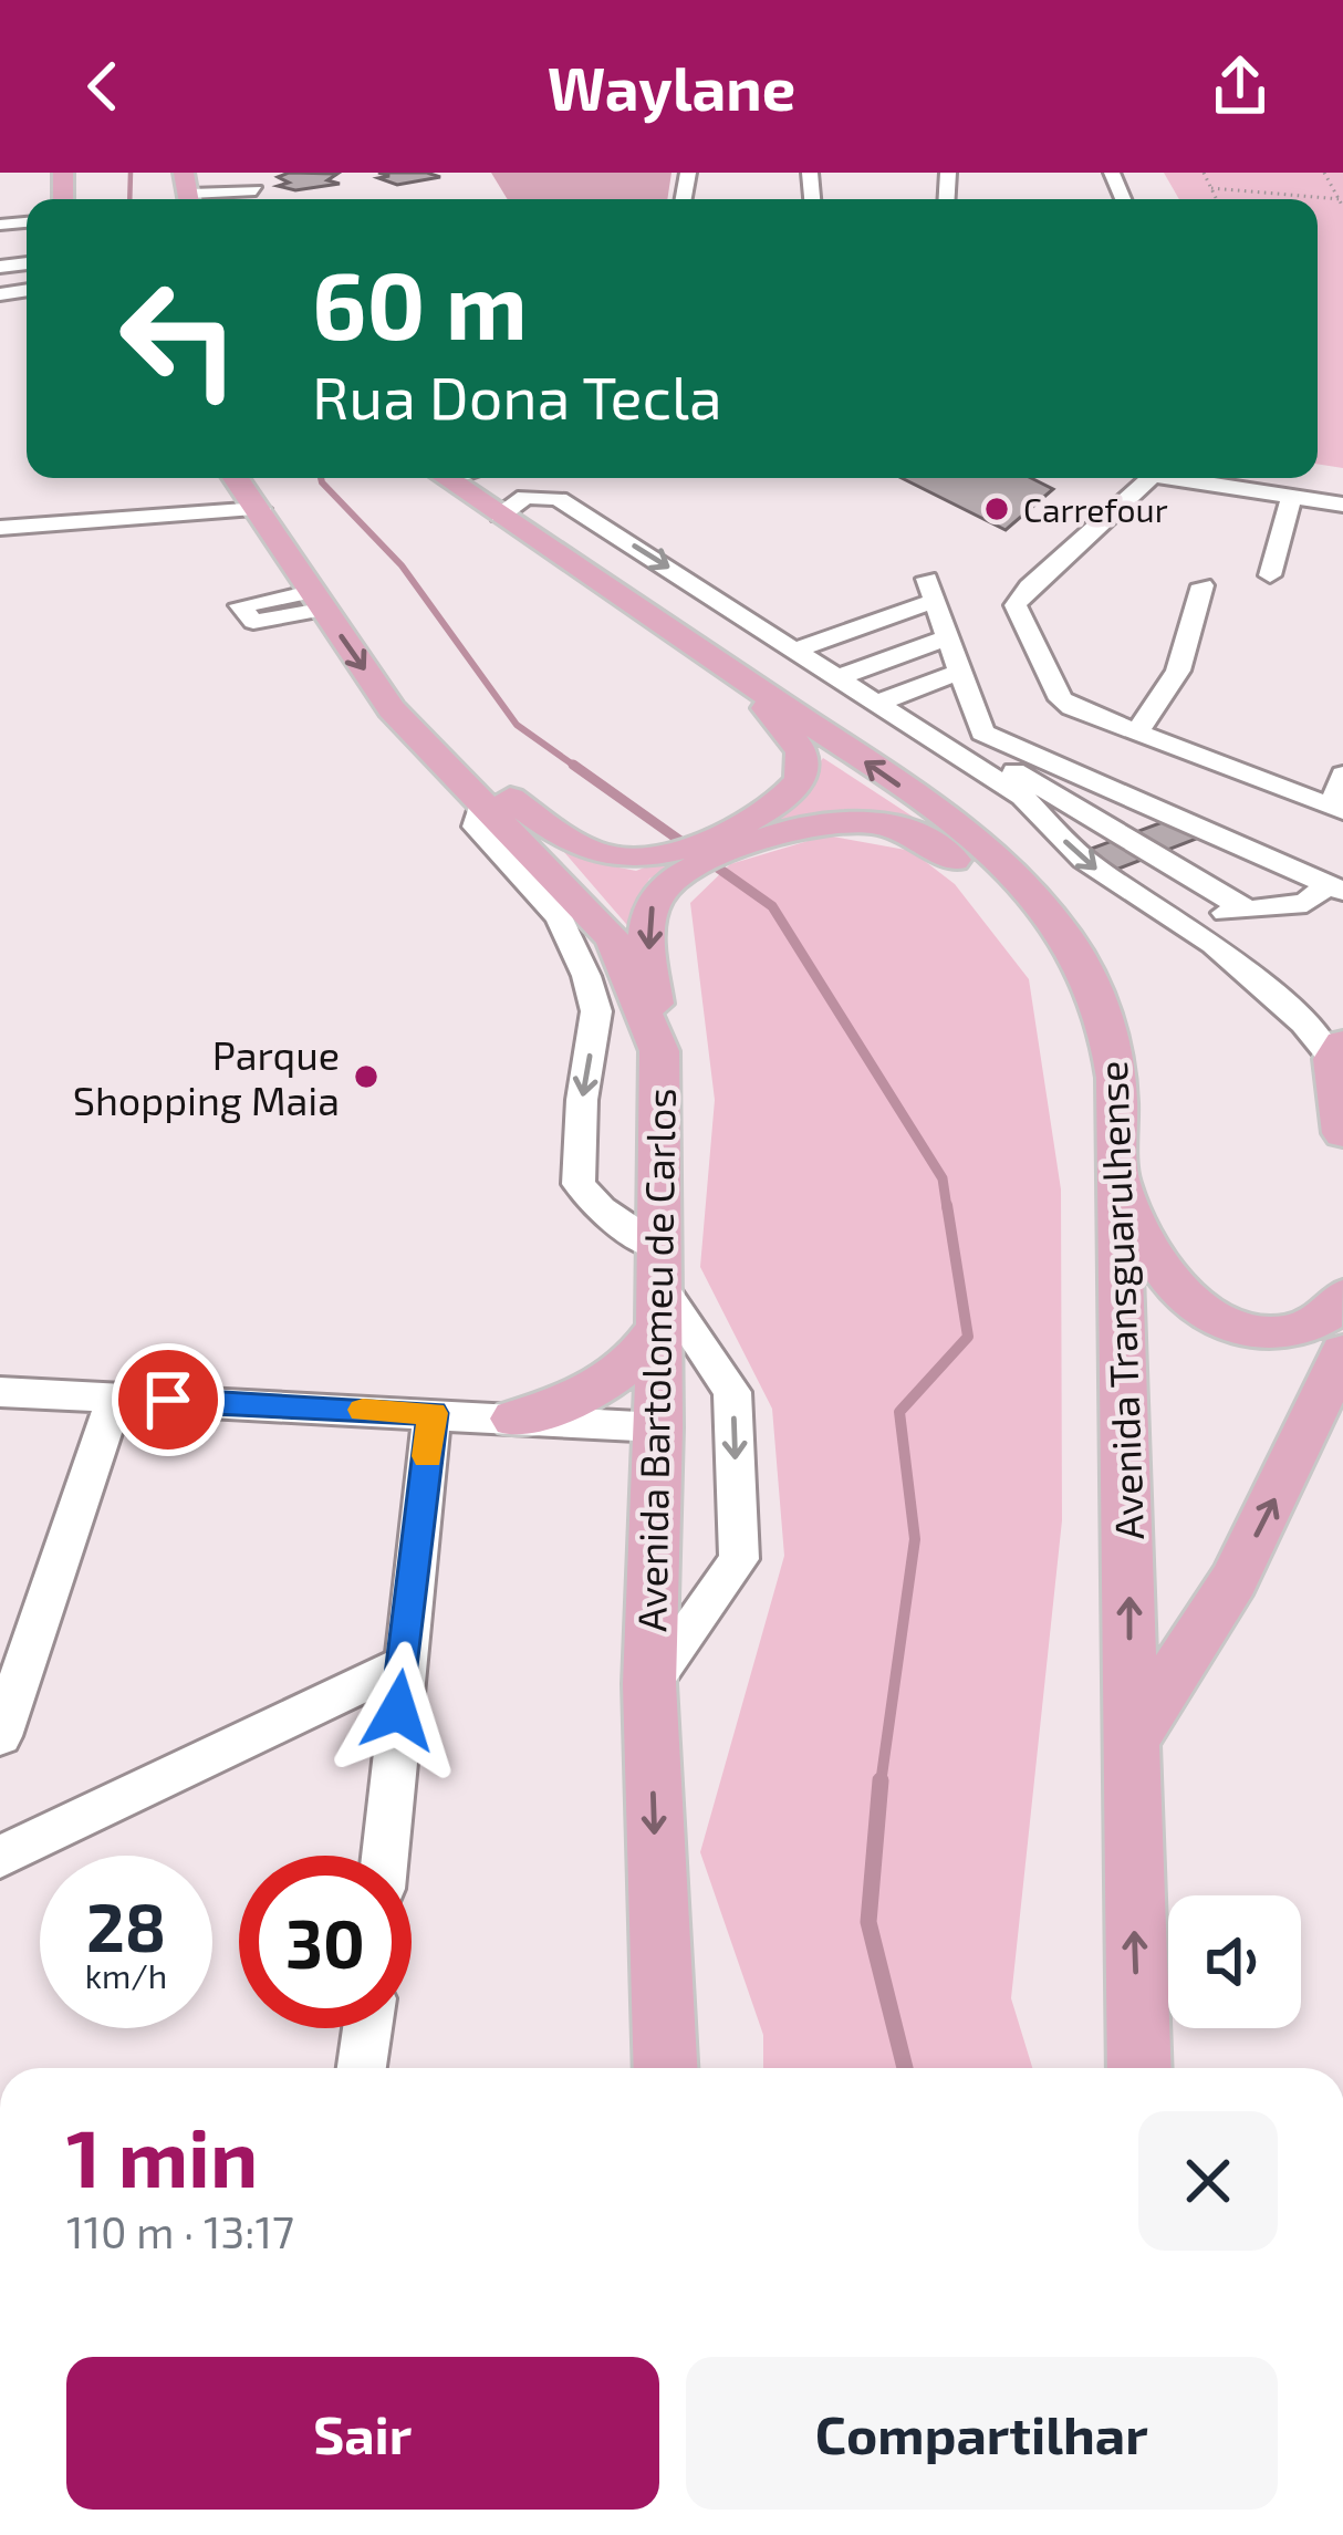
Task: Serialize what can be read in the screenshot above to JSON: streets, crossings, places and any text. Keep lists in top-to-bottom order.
{
  "streets": {
    "main road": ["Avenida Transguarulhense", "Avenida Bartolomeu de Carlos"]
  },
  "one_way": ["Avenida Transguarulhense"],
  "places": ["Carrefour", "Parque Shopping Maia"],
  "page": {
    "header": "Waylane",
    "turn": ["60 m", "Rua Dona Tecla"],
    "speed": "28 km/h",
    "limit": "30",
    "heading": ["1 min", "110 m · 13:17"],
    "buttons": ["Sair", "Compartilhar"]
  }
}
